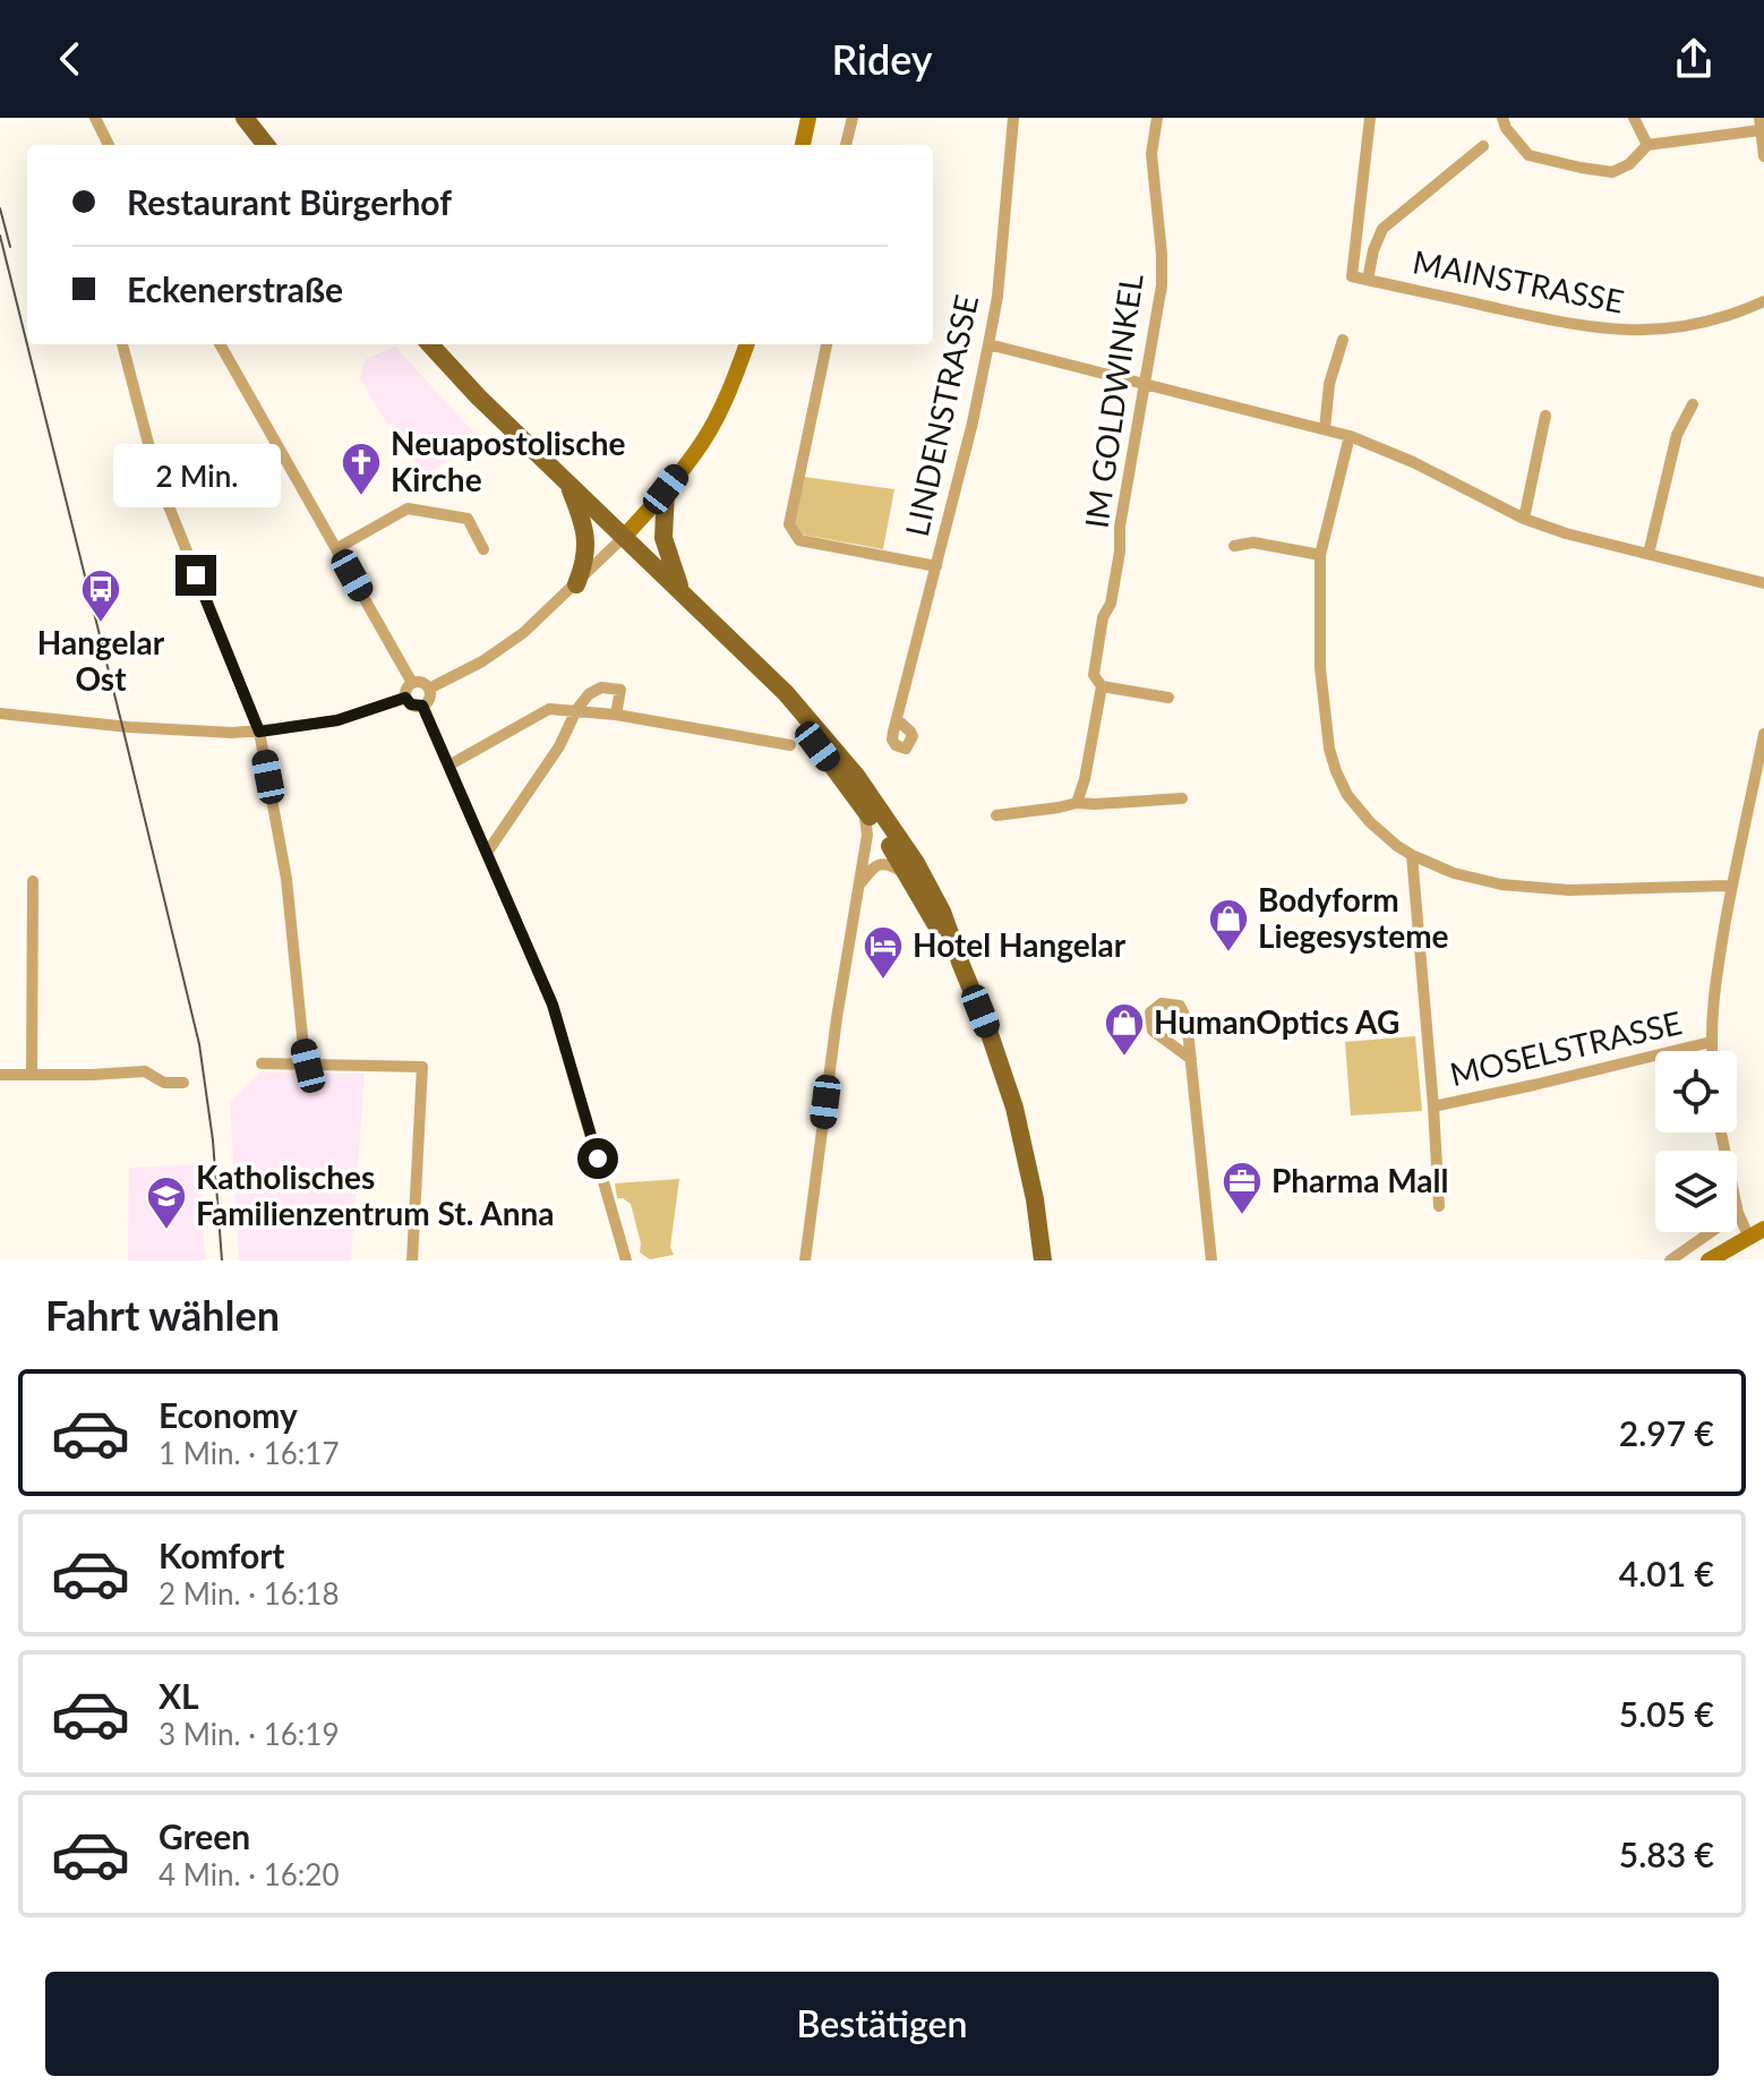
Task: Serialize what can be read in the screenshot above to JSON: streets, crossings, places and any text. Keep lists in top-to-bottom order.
{
  "streets": {
    "street": [
      "MAINSTRASSE",
      "IM GOLDWINKEL",
      "LINDENSTRASSE",
      "MOSELSTRASSE"
    ]
  },
  "places": {
    "church": ["Neuapostolische Kirche"],
    "bus stop": ["Hangelar Ost"],
    "shop": ["Bodyform Liegesysteme", "HumanOptics AG"],
    "hotel": ["Hotel Hangelar"],
    "office": ["Pharma Mall"],
    "school or university": ["Katholisches Familienzentrum St. Anna"]
  },
  "page": {
    "header": "Ridey",
    "banner": ["Restaurant Bürgerhof", "Eckenerstraße"],
    "bubble": "2 Min.",
    "heading": "Fahrt wählen",
    "list": [
      {
        "name": "Economy",
        "note": "1 Min. · 16:17",
        "value": "2.97 €"
      },
      {
        "name": "Komfort",
        "note": "2 Min. · 16:18",
        "value": "4.01 €"
      },
      {
        "name": "XL",
        "note": "3 Min. · 16:19",
        "value": "5.05 €"
      },
      {
        "name": "Green",
        "note": "4 Min. · 16:20",
        "value": "5.83 €"
      }
    ],
    "buttons": "Bestätigen"
  }
}
